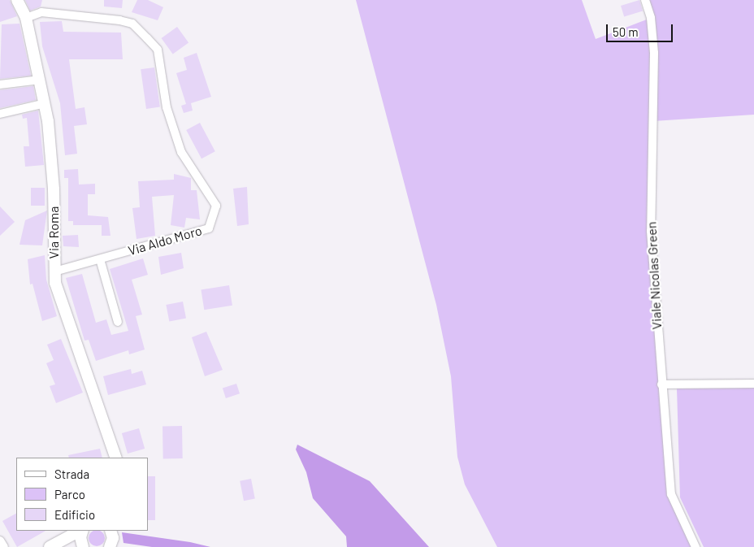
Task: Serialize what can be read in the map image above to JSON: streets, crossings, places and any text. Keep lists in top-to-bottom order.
{
  "streets": {
    "street": ["Via Roma", "Via Aldo Moro", "Viale Nicolas Green"]
  },
  "crossings": [
    ["Via Roma", "Via Aldo Moro"]
  ],
  "legend": ["Strada", "Parco", "Edificio"],
  "scale_bar": "50 m"
}
